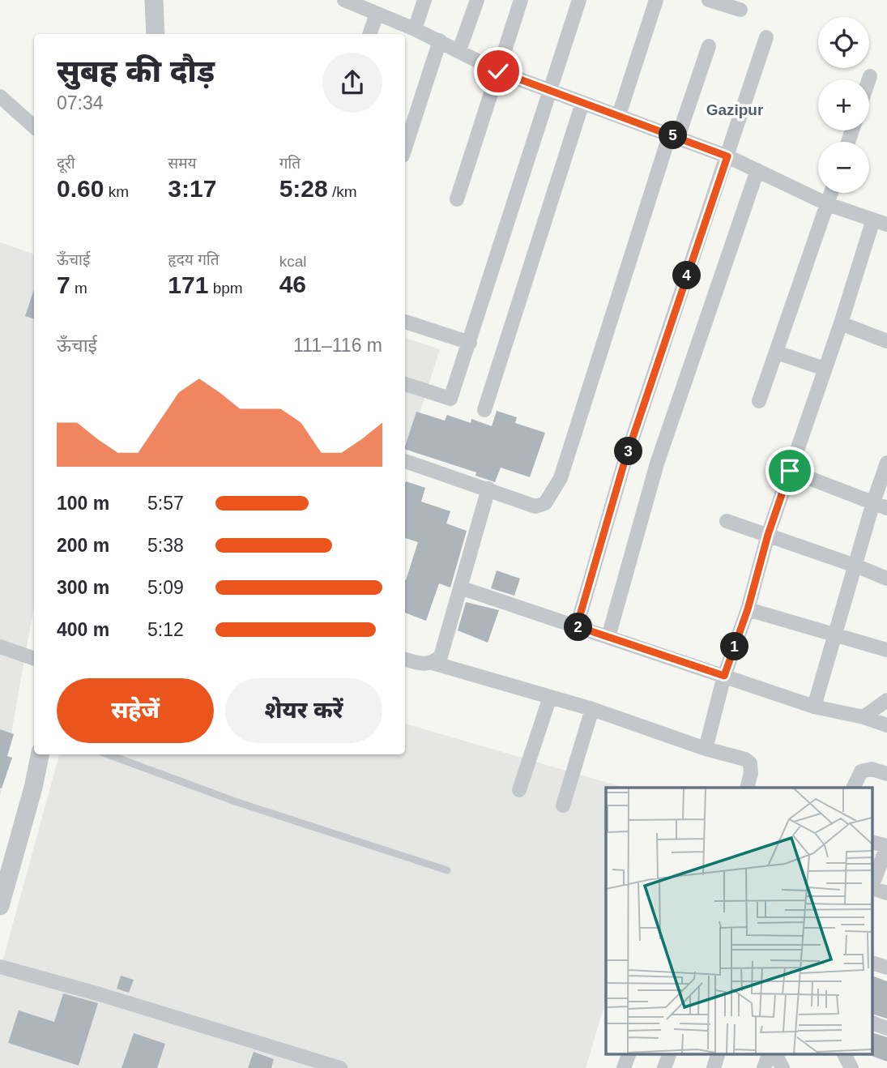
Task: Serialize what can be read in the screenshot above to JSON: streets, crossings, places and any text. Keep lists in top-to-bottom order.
{
  "districts": ["Gazipur"],
  "page": {
    "map_buttons": ["+", "−"],
    "heading": ["सुबह की दौड़", "07:34"],
    "pins": [
      "5",
      "4",
      "3",
      "2",
      "1"
    ],
    "stats": [
      ["दूरी", "0.60 km"],
      ["समय", "3:17"],
      ["गति", "5:28 /km"],
      ["ऊँचाई", "7 m"],
      ["हृदय गति", "171 bpm"],
      ["kcal", "46"]
    ],
    "chart": ["ऊँचाई", "111–116 m"],
    "list": [
      {
        "name": "100 m",
        "note": "5:57"
      },
      {
        "name": "200 m",
        "note": "5:38"
      },
      {
        "name": "300 m",
        "note": "5:09"
      },
      {
        "name": "400 m",
        "note": "5:12"
      }
    ],
    "buttons": ["सहेजें", "शेयर करें"]
  }
}
